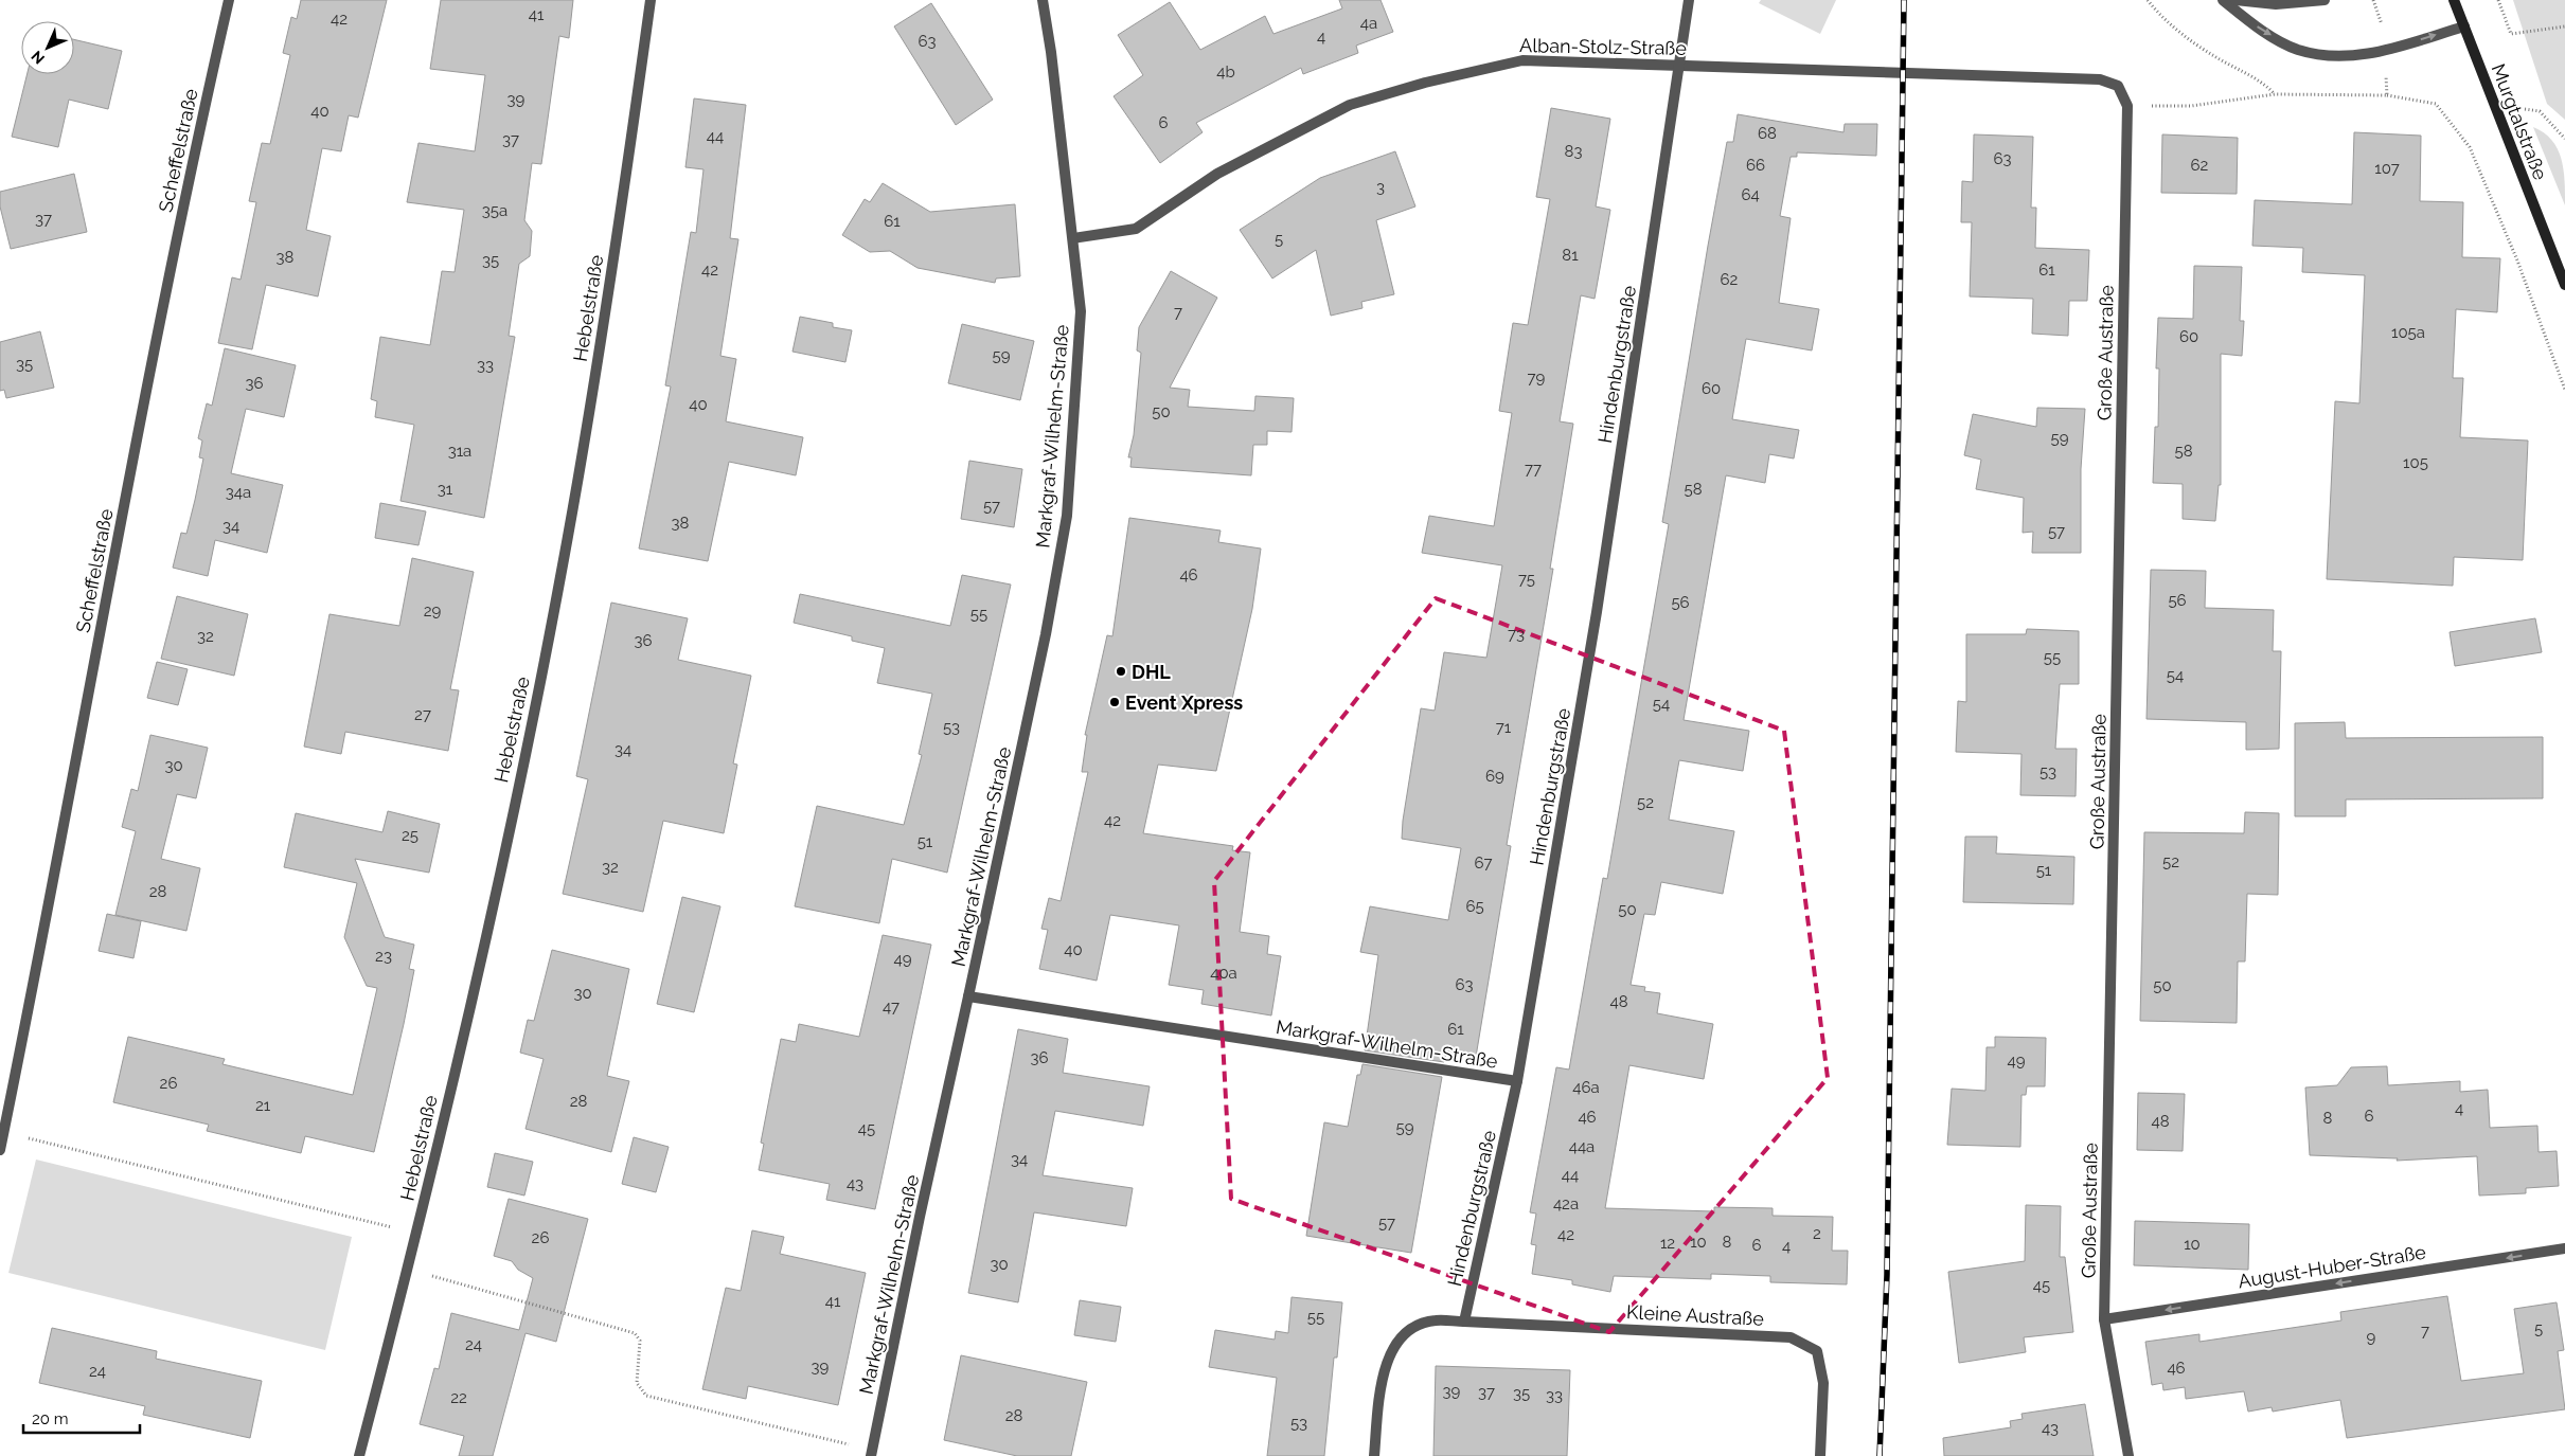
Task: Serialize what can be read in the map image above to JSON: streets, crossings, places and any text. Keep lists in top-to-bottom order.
{
  "streets": {
    "street": [
      "Alban-Stolz-Straße",
      "Murgtalstraße",
      "Scheffelstraße",
      "Hebelstraße",
      "Große Austraße",
      "Hindenburgstraße",
      "Markgraf-Wilhelm-Straße",
      "August-Huber-Straße",
      "Kleine Austraße"
    ]
  },
  "crossings": [
    ["Alban-Stolz-Straße", "Große Austraße"],
    ["Alban-Stolz-Straße", "Hindenburgstraße"],
    ["Alban-Stolz-Straße", "Markgraf-Wilhelm-Straße"],
    ["Große Austraße", "August-Huber-Straße"],
    ["Hindenburgstraße", "Markgraf-Wilhelm-Straße"],
    ["Hindenburgstraße", "Kleine Austraße"]
  ],
  "one_way": ["August-Huber-Straße"],
  "places": ["DHL", "Event Xpress"],
  "house_numbers": [
    "41",
    "42",
    "4a",
    "4",
    "63",
    "4b",
    "39",
    "40",
    "6",
    "68",
    "44",
    "37",
    "83",
    "63",
    "66",
    "62",
    "107",
    "3",
    "64",
    "35a",
    "37",
    "61",
    "5",
    "81",
    "38",
    "35",
    "42",
    "61",
    "62",
    "7",
    "105a",
    "60",
    "59",
    "35",
    "33",
    "79",
    "36",
    "60",
    "40",
    "50",
    "59",
    "31a",
    "58",
    "105",
    "77",
    "31",
    "58",
    "34a",
    "57",
    "38",
    "34",
    "57",
    "46",
    "75",
    "56",
    "56",
    "29",
    "55",
    "73",
    "32",
    "36",
    "55",
    "54",
    "54",
    "27",
    "53",
    "71",
    "34",
    "30",
    "53",
    "69",
    "52",
    "42",
    "25",
    "51",
    "52",
    "67",
    "32",
    "51",
    "28",
    "65",
    "50",
    "40",
    "23",
    "49",
    "40a",
    "63",
    "50",
    "30",
    "48",
    "47",
    "61",
    "36",
    "49",
    "26",
    "46a",
    "28",
    "21",
    "4",
    "6",
    "46",
    "8",
    "48",
    "59",
    "45",
    "44a",
    "34",
    "44",
    "43",
    "42a",
    "57",
    "2",
    "42",
    "26",
    "10",
    "8",
    "12",
    "10",
    "6",
    "4",
    "30",
    "45",
    "41",
    "55",
    "5",
    "7",
    "9",
    "24",
    "39",
    "46",
    "24",
    "39",
    "37",
    "35",
    "33",
    "22",
    "28",
    "53",
    "43"
  ],
  "scale_bar": "20 m",
  "north": "bottom left"
}
